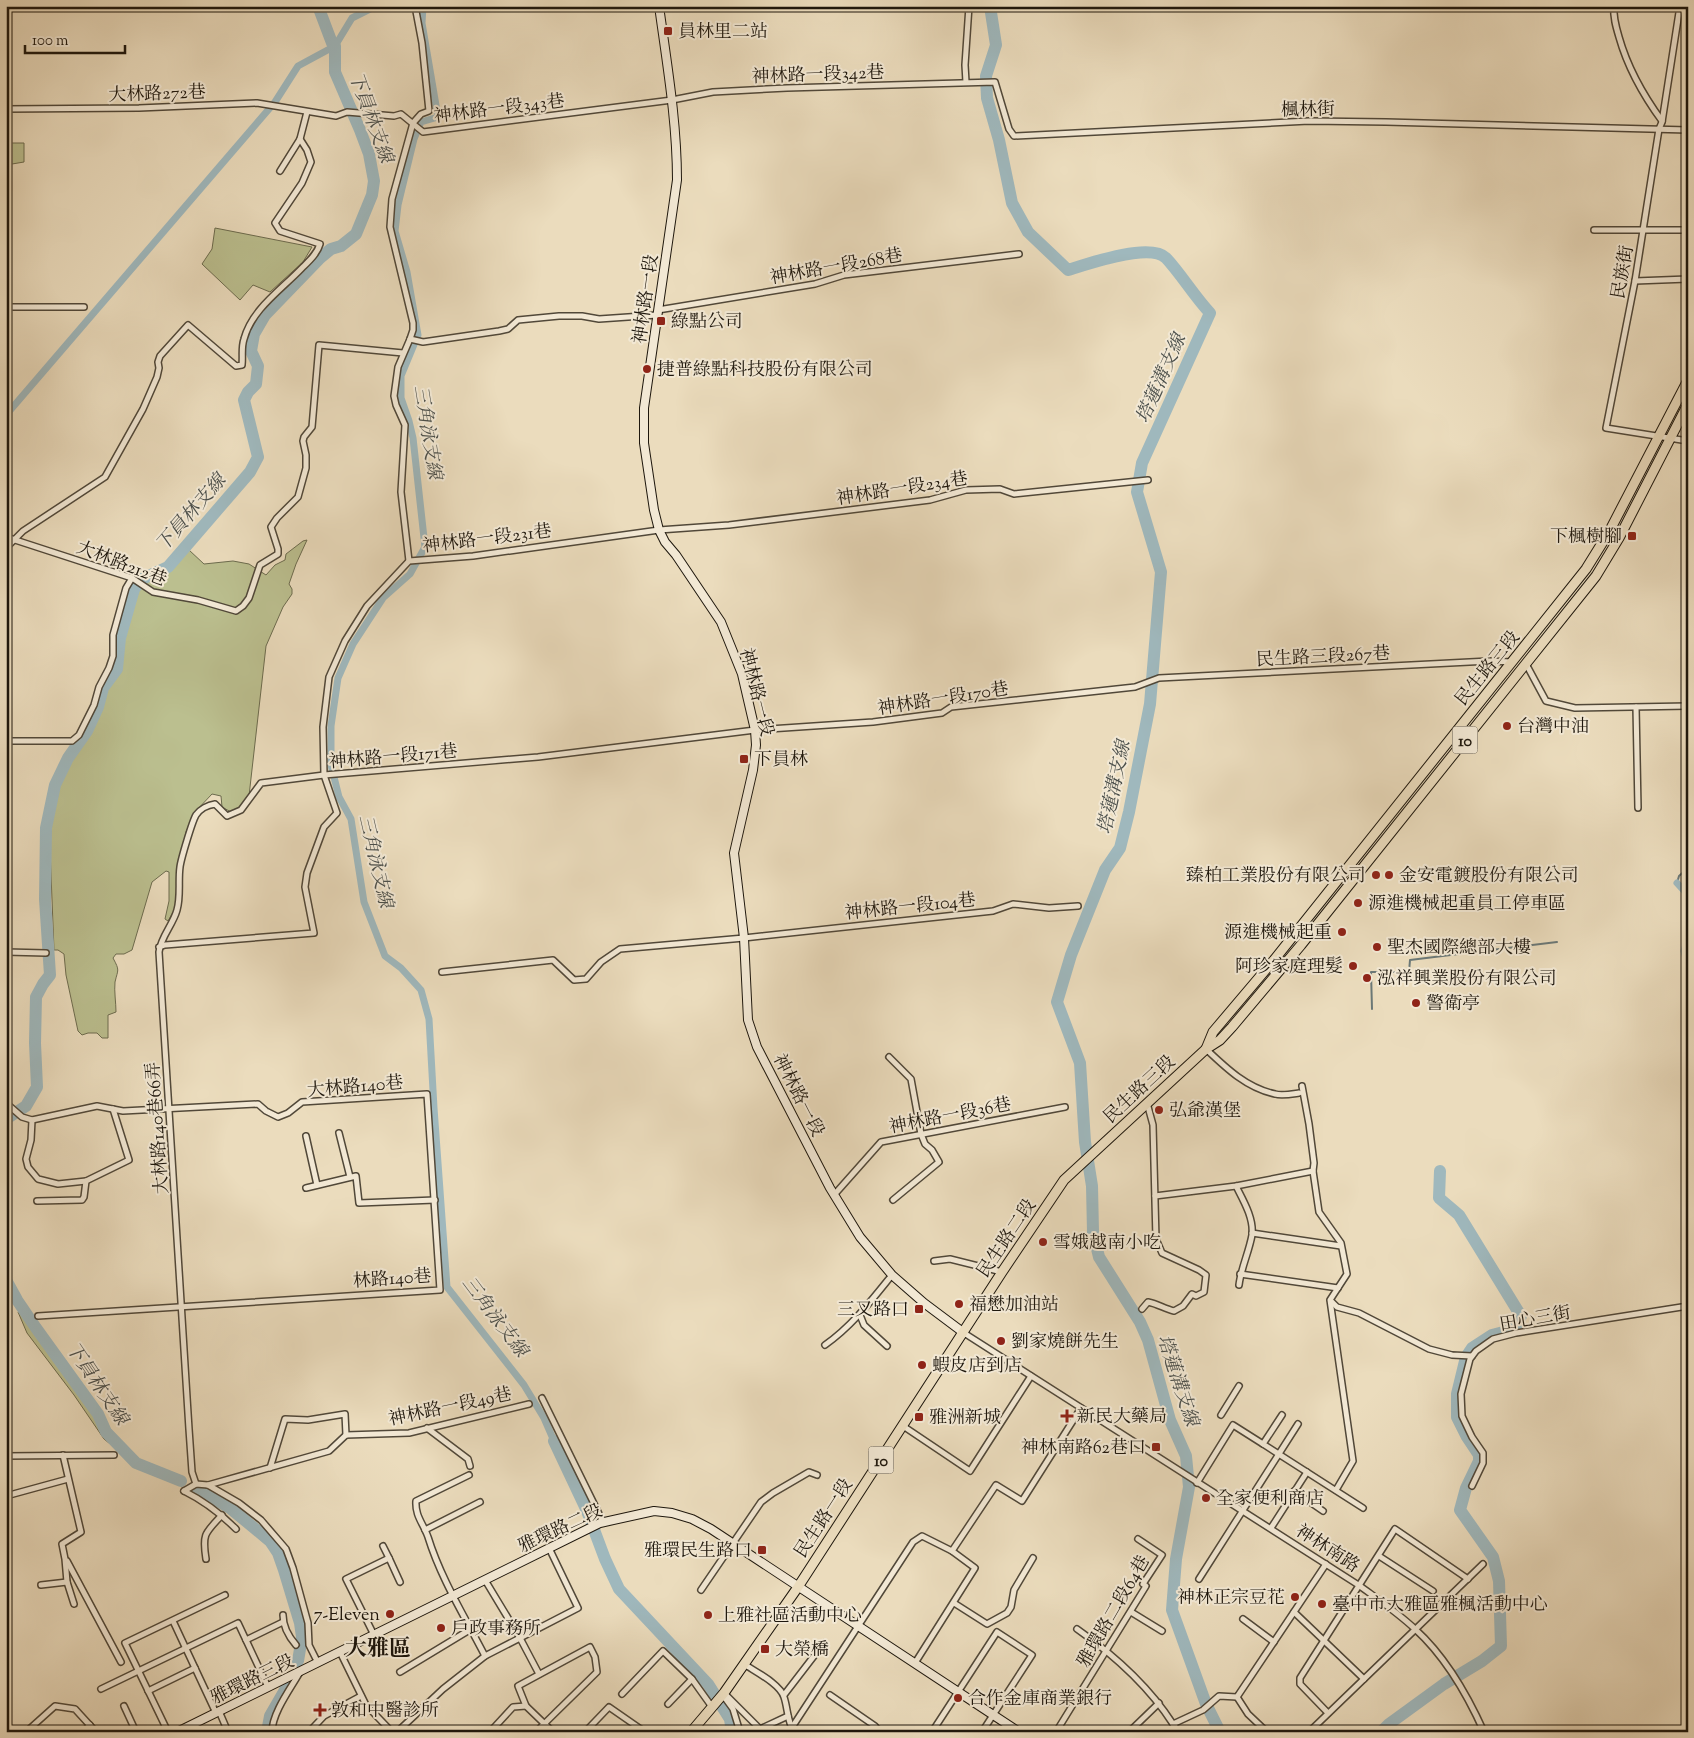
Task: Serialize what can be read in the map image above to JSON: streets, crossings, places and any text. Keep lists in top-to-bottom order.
{
  "streets": {
    "main road": [
      "民生路三段",
      "10",
      "民生路二段",
      "民生路一段"
    ],
    "street": [
      "神林路一段342巷",
      "大林路272巷",
      "神林路一段343巷",
      "楓林街",
      "神林路一段268巷",
      "民族街",
      "神林路一段",
      "神林路一段234巷",
      "神林路一段231巷",
      "大林路212巷",
      "民生路三段267巷",
      "神林路一段170巷",
      "神林路一段171巷",
      "神林路一段104巷",
      "大林路140巷",
      "神林路一段36巷",
      "大林路140巷66弄",
      "林路140巷",
      "田心三街",
      "神林路一段49巷",
      "雅環路二段",
      "神林南路",
      "雅環路二段64巷",
      "雅環路三段"
    ]
  },
  "crossings": [
    ["神林路一段342巷", "神林路一段343巷"],
    ["神林路一段342巷", "楓林街"],
    ["神林路一段342巷", "神林路一段"],
    ["大林路272巷", "神林路一段343巷"],
    ["神林路一段343巷", "神林路一段"],
    ["楓林街", "民族街"],
    ["神林路一段268巷", "神林路一段"],
    ["民族街", "民生路三段"],
    ["神林路一段", "神林路一段234巷"],
    ["神林路一段", "神林路一段231巷"],
    ["神林路一段", "神林路一段170巷"],
    ["神林路一段", "神林路一段171巷"],
    ["神林路一段", "神林路一段104巷"],
    ["神林路一段", "神林路一段36巷"],
    ["神林路一段", "民生路二段"],
    ["神林路一段", "民生路一段"],
    ["神林路一段", "神林南路"],
    ["神林路一段234巷", "神林路一段231巷"],
    ["神林路一段231巷", "神林路一段171巷"],
    ["神林路一段231巷", "大林路140巷66弄"],
    ["民生路三段267巷", "民生路三段"],
    ["民生路三段267巷", "神林路一段170巷"],
    ["民生路三段", "民生路二段"],
    ["神林路一段170巷", "神林路一段171巷"],
    ["10", "民生路一段"],
    ["神林路一段171巷", "大林路140巷66弄"],
    ["大林路140巷", "大林路140巷66弄"],
    ["大林路140巷", "林路140巷"],
    ["大林路140巷66弄", "林路140巷"],
    ["民生路二段", "民生路一段"],
    ["民生路二段", "神林南路"],
    ["民生路一段", "雅環路二段"],
    ["民生路一段", "神林南路"],
    ["雅環路二段", "雅環路三段"]
  ],
  "districts": ["大雅區"],
  "water": ["下員林支線", "塔蓮溝支線", "三角泳支線"],
  "places": {
    "transit": [
      "員林里二站",
      "綠點公司",
      "下楓樹腳",
      "下員林",
      "三叉路口",
      "雅洲新城",
      "神林南路62巷口",
      "雅環民生路口",
      "大榮橋"
    ],
    "other": [
      "捷普綠點科技股份有限公司",
      "台灣中油",
      "臻柏工業股份有限公司",
      "金安電鍍股份有限公司",
      "源進機械起重員工停車區",
      "源進機械起重",
      "聖杰國際總部大樓",
      "阿珍家庭理髮",
      "泓祥興業股份有限公司",
      "警衛亭",
      "弘爺漢堡",
      "雪娥越南小吃",
      "福懋加油站",
      "劉家燒餅先生",
      "蝦皮店到店",
      "全家便利商店",
      "神林正宗豆花",
      "臺中市大雅區雅楓活動中心",
      "7-Eleven",
      "上雅社區活動中心",
      "戶政事務所",
      "合作金庫商業銀行"
    ],
    "health": ["新民大藥局", "敦和中醫診所"]
  },
  "scale_bar": "100 m"
}
